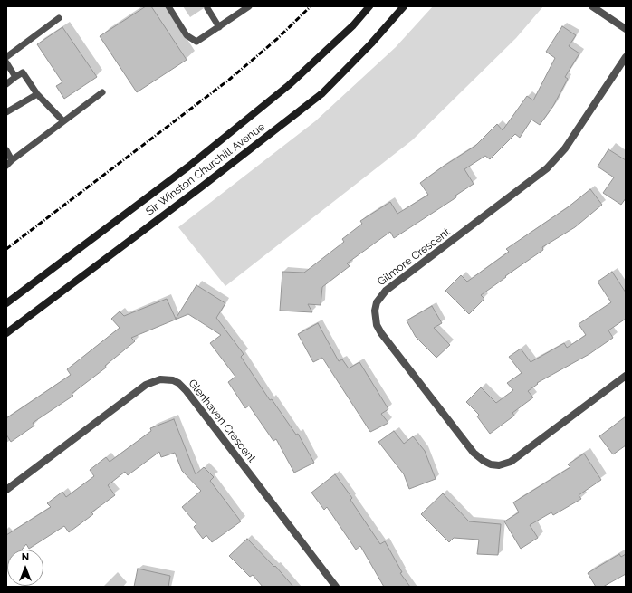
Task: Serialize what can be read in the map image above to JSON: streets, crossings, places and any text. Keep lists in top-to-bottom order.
{
  "streets": {
    "main road": ["Sir Winston Churchill Avenue"],
    "street": ["Gilmore Crescent", "Glenhaven Crescent"]
  },
  "north": "top"
}
